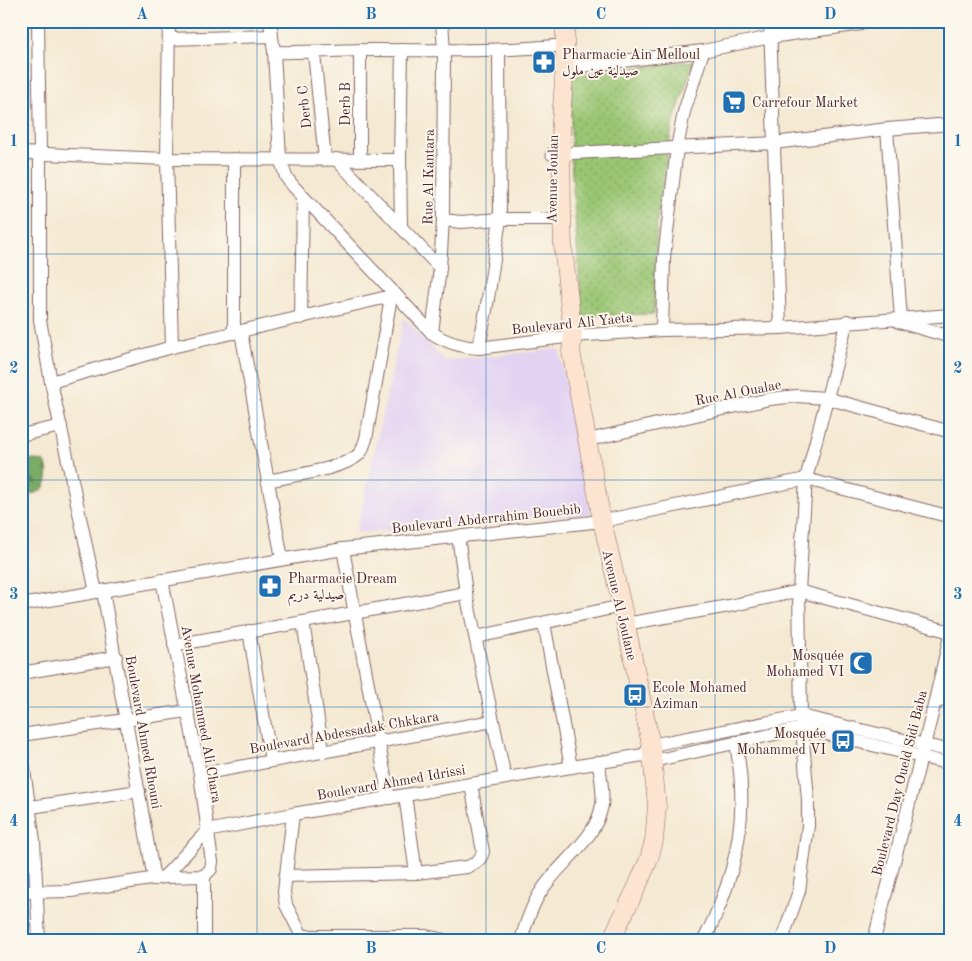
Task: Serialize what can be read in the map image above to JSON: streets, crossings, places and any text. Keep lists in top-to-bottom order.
{
  "streets": {
    "street": [
      "Derb B",
      "Derb C",
      "Rue Al Kantara",
      "Avenue Joulan",
      "Boulevard Ali Yaeta",
      "Rue Al Oualae",
      "Boulevard Abderrahim Bouebib",
      "Avenue Al Joulane",
      "Avenue Mohammed Ali Chara",
      "Boulevard Ahmed Rhouni",
      "Boulevard Abdessadak Chkkara",
      "Boulevard Ahmed Idrissi",
      "Boulevard Day Oueld Sidi Baba"
    ]
  },
  "crossings": [
    ["Rue Al Kantara", "Boulevard Ali Yaeta"],
    ["Avenue Joulan", "Boulevard Ali Yaeta"],
    ["Avenue Joulan", "Avenue Al Joulane"],
    ["Boulevard Ali Yaeta", "Avenue Al Joulane"],
    ["Rue Al Oualae", "Avenue Al Joulane"],
    ["Boulevard Abderrahim Bouebib", "Avenue Al Joulane"],
    ["Boulevard Abderrahim Bouebib", "Avenue Mohammed Ali Chara"],
    ["Boulevard Abderrahim Bouebib", "Boulevard Ahmed Rhouni"],
    ["Avenue Al Joulane", "Boulevard Ahmed Idrissi"],
    ["Avenue Mohammed Ali Chara", "Boulevard Abdessadak Chkkara"],
    ["Avenue Mohammed Ali Chara", "Boulevard Ahmed Idrissi"]
  ],
  "places": {
    "pharmacy": ["Pharmacie Ain Melloul صيدلية عين ملول", "Pharmacie Dream صيدلية دريم"],
    "supermarket": ["Carrefour Market"],
    "mosque": ["Mosquée Mohamed VI"],
    "bus stop": ["Ecole Mohamed Aziman", "Mosquée Mohammed VI"]
  },
  "grid": {
    "columns": [
      "A",
      "B",
      "C",
      "D"
    ],
    "rows": [
      "1",
      "2",
      "3",
      "4"
    ]
  }
}
